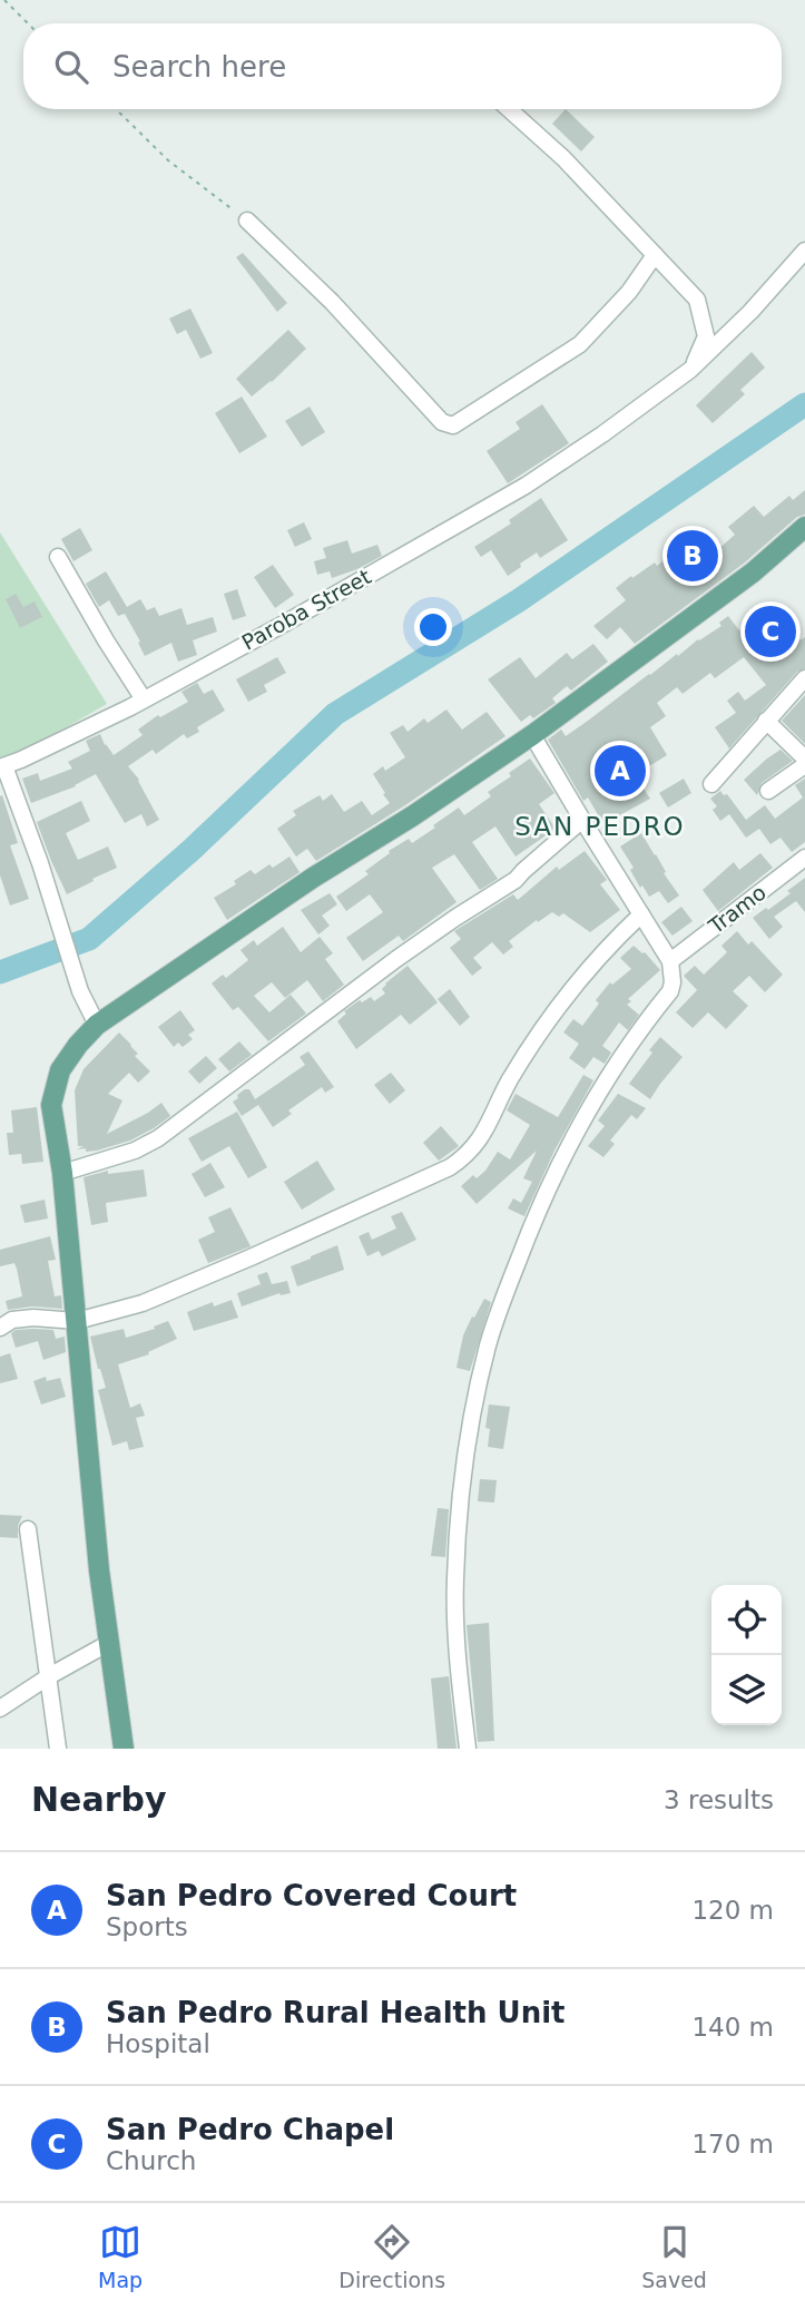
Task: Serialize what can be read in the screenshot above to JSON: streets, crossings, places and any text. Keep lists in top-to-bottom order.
{
  "streets": {
    "street": ["Paroba Street", "Tramo"]
  },
  "districts": ["SAN PEDRO"],
  "page": {
    "search": "Search here",
    "pins": ["B", "C", "A"],
    "heading": ["Nearby", "3 results"],
    "list": [
      {
        "mark": "A",
        "name": "San Pedro Covered Court",
        "note": "Sports",
        "value": "120 m"
      },
      {
        "mark": "B",
        "name": "San Pedro Rural Health Unit",
        "note": "Hospital",
        "value": "140 m"
      },
      {
        "mark": "C",
        "name": "San Pedro Chapel",
        "note": "Church",
        "value": "170 m"
      }
    ],
    "nav": ["Map", "Directions", "Saved"]
  }
}
